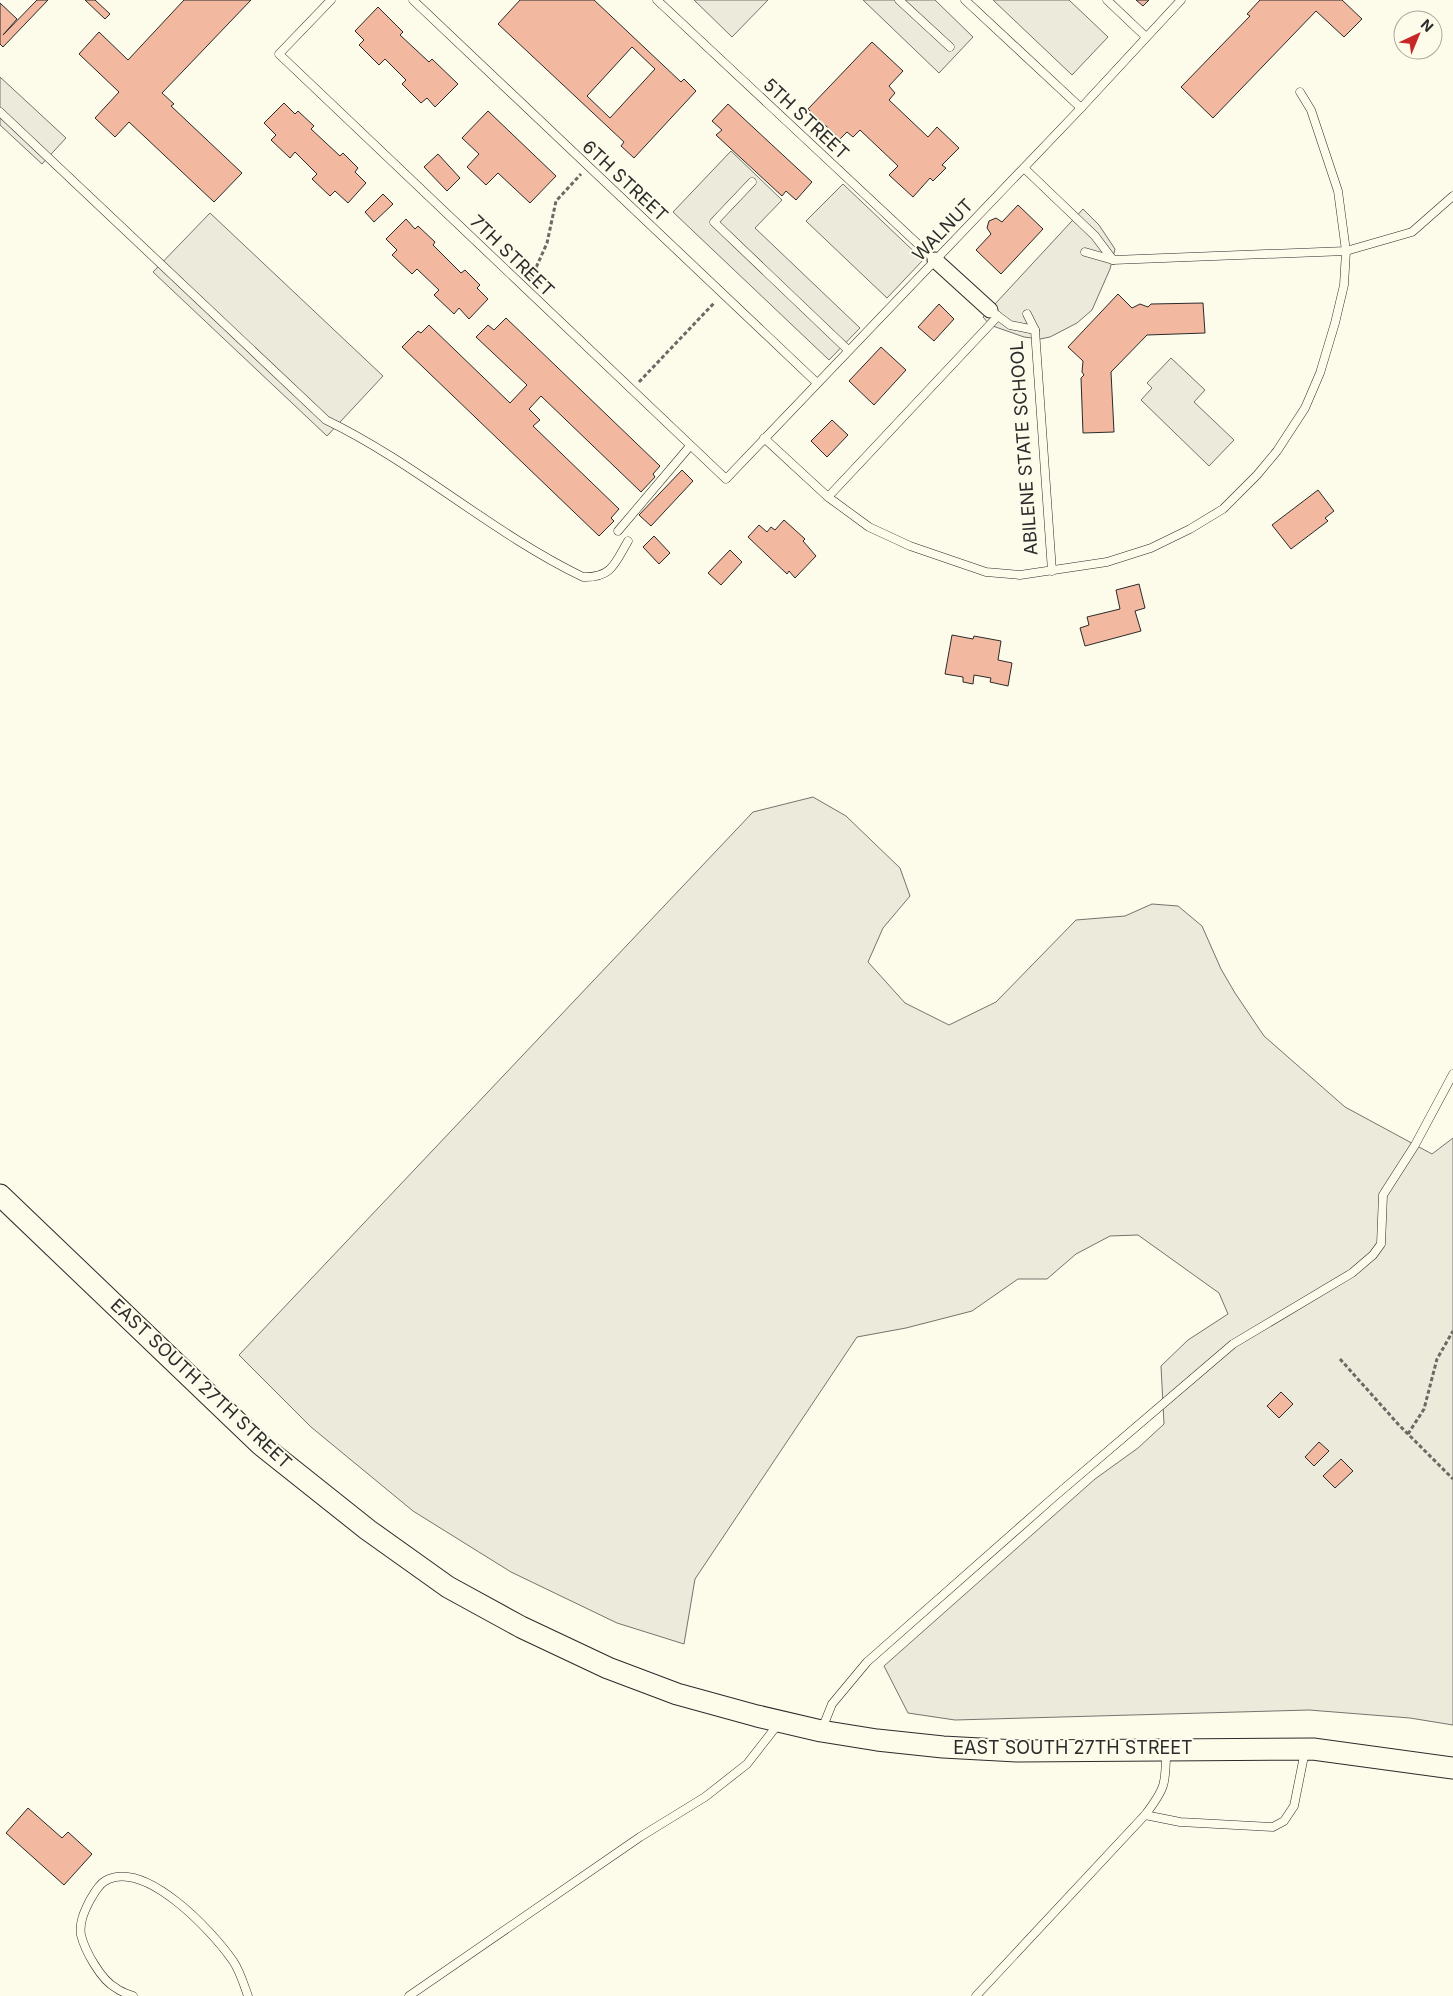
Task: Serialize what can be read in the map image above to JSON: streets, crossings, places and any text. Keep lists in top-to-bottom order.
{
  "streets": {
    "main road": ["EAST SOUTH 27TH STREET"],
    "street": ["ABILENE STATE SCHOOL"],
    "lane": [
      "5TH STREET",
      "6TH STREET",
      "WALNUT",
      "7TH STREET"
    ]
  },
  "crossings": [
    ["5TH STREET", "WALNUT"],
    ["5TH STREET", "ABILENE STATE SCHOOL"],
    ["6TH STREET", "WALNUT"],
    ["WALNUT", "7TH STREET"],
    ["WALNUT", "ABILENE STATE SCHOOL"]
  ],
  "north": "top right"
}
